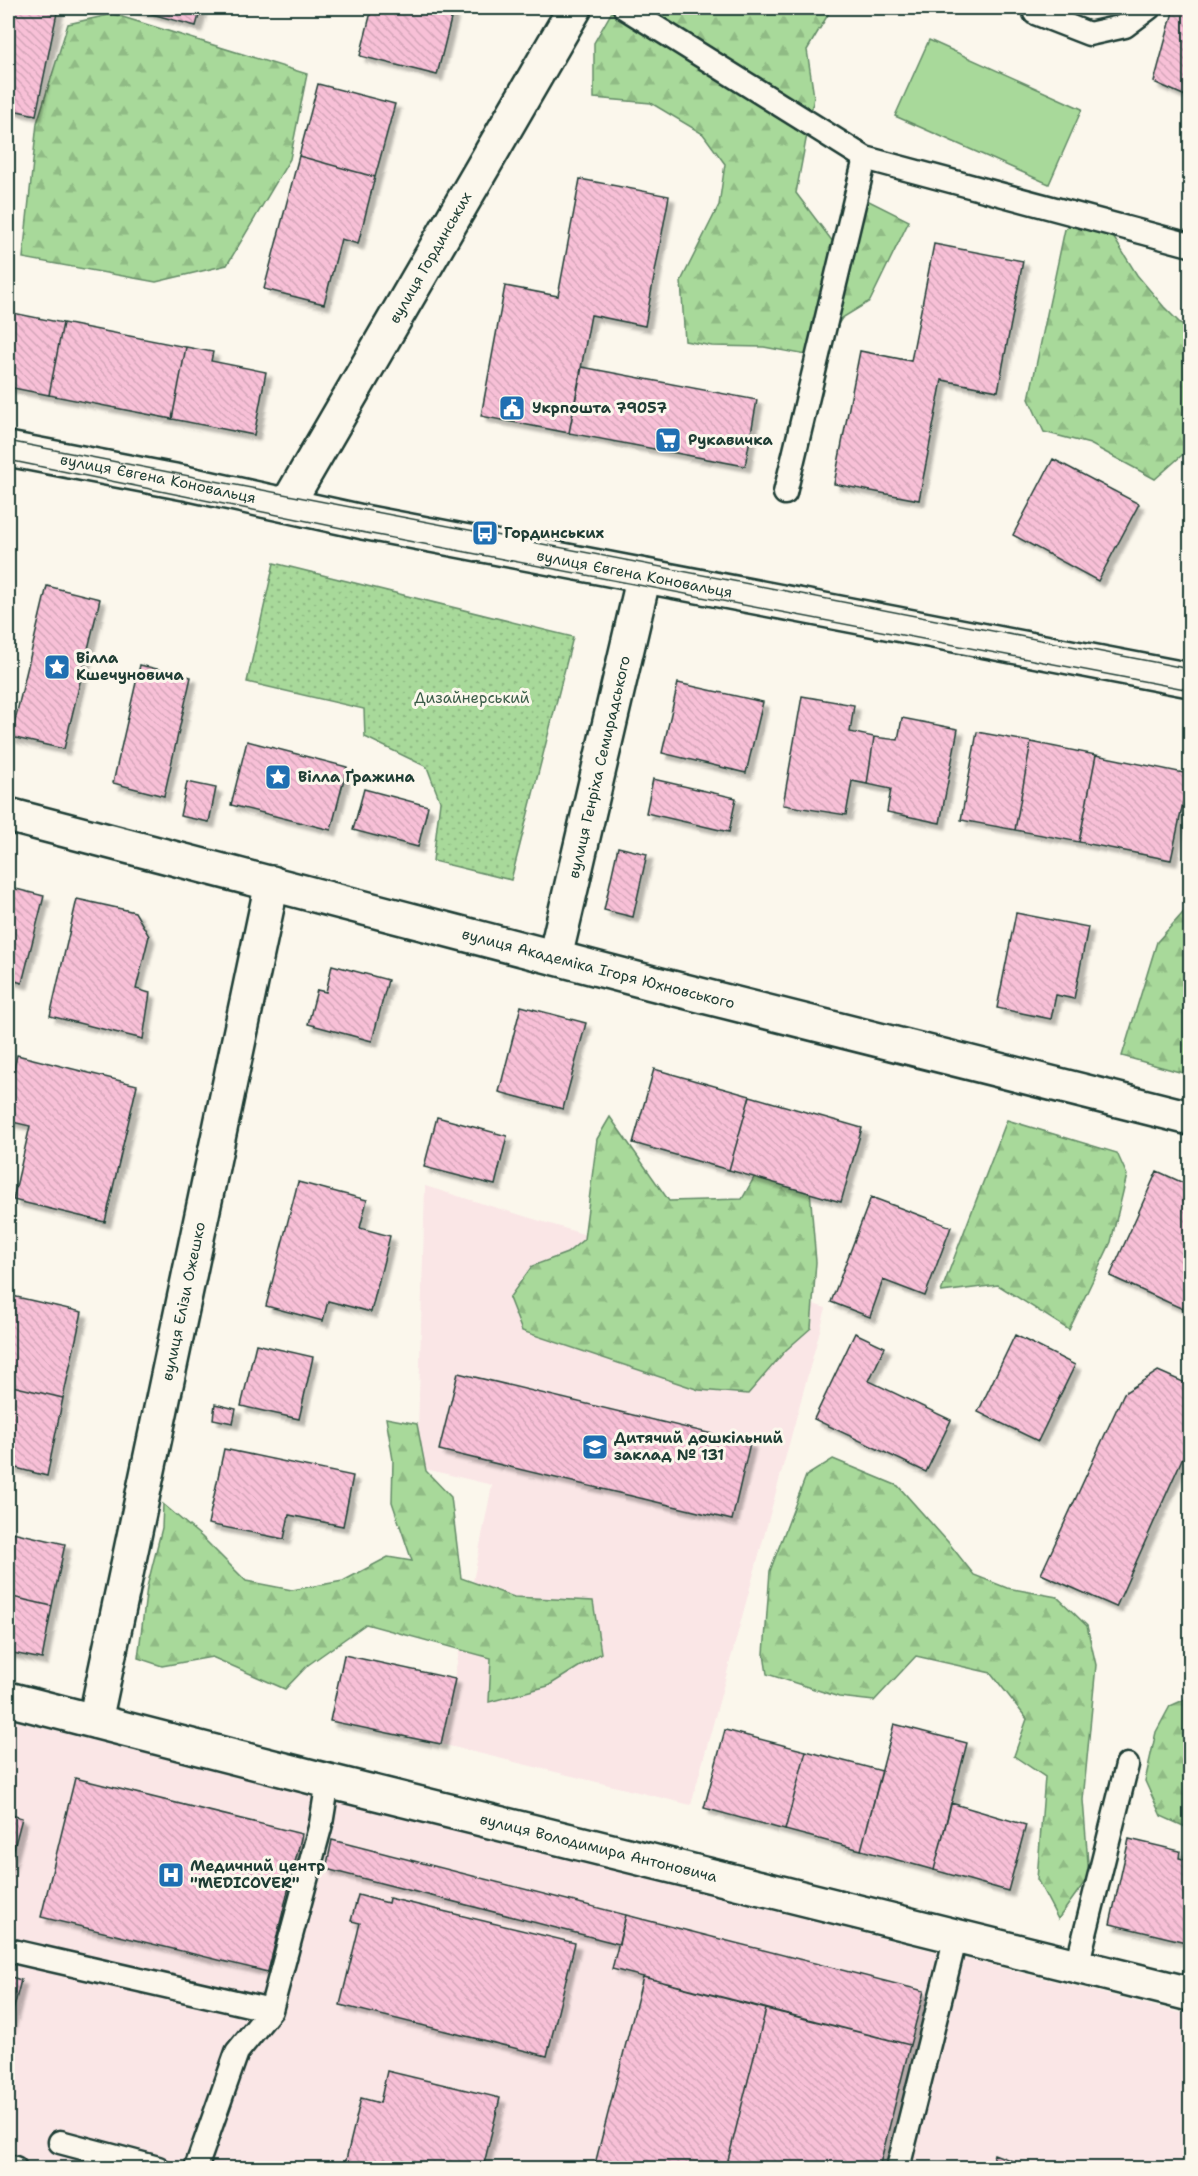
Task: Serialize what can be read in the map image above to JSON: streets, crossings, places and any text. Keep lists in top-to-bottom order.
{
  "streets": {
    "street": [
      "вулиця Гординських",
      "вулиця Євгена Коновальця",
      "вулиця Генріха Семирадського",
      "вулиця Академіка Ігоря Юхновського",
      "вулиця Елізи Ожешко",
      "вулиця Володимира Антоновича"
    ]
  },
  "crossings": [
    ["вулиця Гординських", "вулиця Євгена Коновальця"],
    ["вулиця Євгена Коновальця", "вулиця Генріха Семирадського"],
    ["вулиця Генріха Семирадського", "вулиця Академіка Ігоря Юхновського"],
    ["вулиця Академіка Ігоря Юхновського", "вулиця Елізи Ожешко"],
    ["вулиця Елізи Ожешко", "вулиця Володимира Антоновича"]
  ],
  "parks": ["Дизайнерський"],
  "places": {
    "public building": ["Укрпошта 79057"],
    "supermarket": ["Рукавичка"],
    "bus stop": ["Гординських"],
    "place": ["Вілла Кшечуновича", "Вілла Ґражина"],
    "school or university": ["Дитячий дошкільний заклад № 131"],
    "hospital": ["Медичний центр \"MEDICOVER\""]
  }
}
